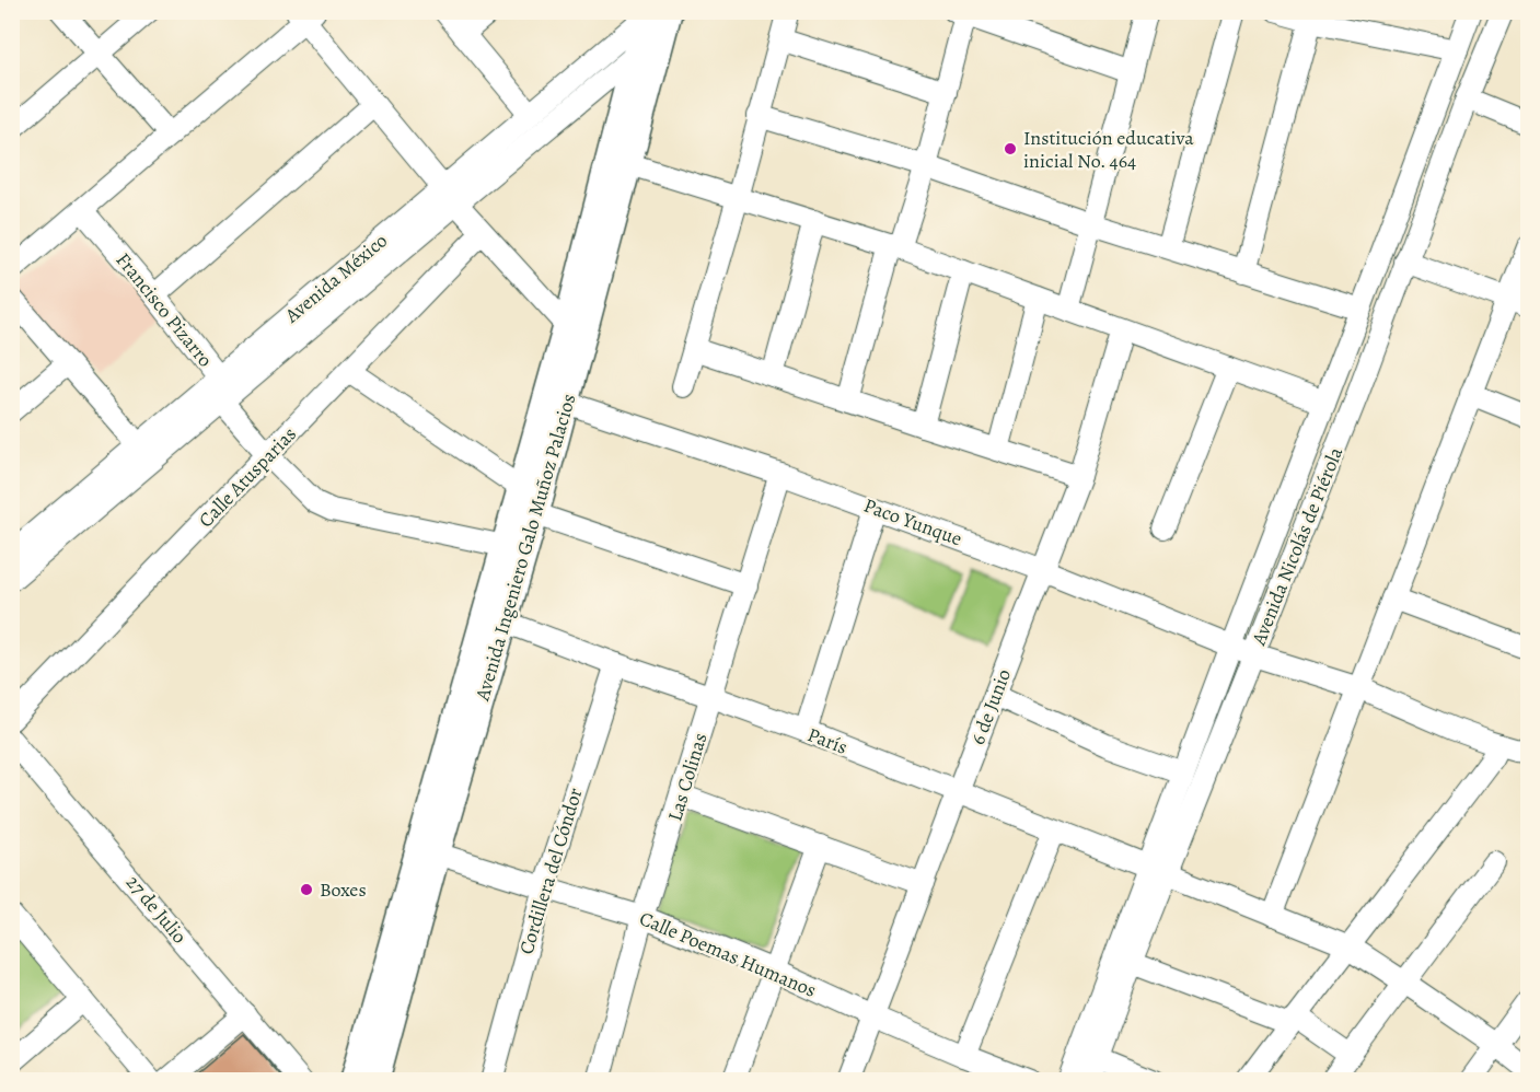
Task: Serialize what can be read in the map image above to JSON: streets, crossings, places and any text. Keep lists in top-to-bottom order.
{
  "streets": {
    "main road": ["Avenida Ingeniero Galo Muñoz Palacios"],
    "street": [
      "Avenida México",
      "Francisco Pizarro",
      "Calle Atusparias",
      "Paco Yunque",
      "Avenida Nicolás de Piérola",
      "6 de Junio",
      "París",
      "Las Colinas",
      "Cordillera del Cóndor",
      "27 de Julio",
      "Calle Poemas Humanos"
    ]
  },
  "crossings": [
    ["Avenida México", "Francisco Pizarro"],
    ["Avenida México", "Avenida Ingeniero Galo Muñoz Palacios"],
    ["Paco Yunque", "Avenida Nicolás de Piérola"],
    ["Paco Yunque", "Avenida Ingeniero Galo Muñoz Palacios"],
    ["Paco Yunque", "6 de Junio"],
    ["Paco Yunque", "Las Colinas"],
    ["Avenida Nicolás de Piérola", "París"],
    ["Avenida Ingeniero Galo Muñoz Palacios", "París"],
    ["Avenida Ingeniero Galo Muñoz Palacios", "Calle Poemas Humanos"],
    ["6 de Junio", "París"],
    ["6 de Junio", "Calle Poemas Humanos"],
    ["París", "Las Colinas"],
    ["París", "Cordillera del Cóndor"],
    ["Las Colinas", "Calle Poemas Humanos"],
    ["Cordillera del Cóndor", "Calle Poemas Humanos"]
  ],
  "places": ["Institución educativa inicial No. 464", "Boxes"]
}
